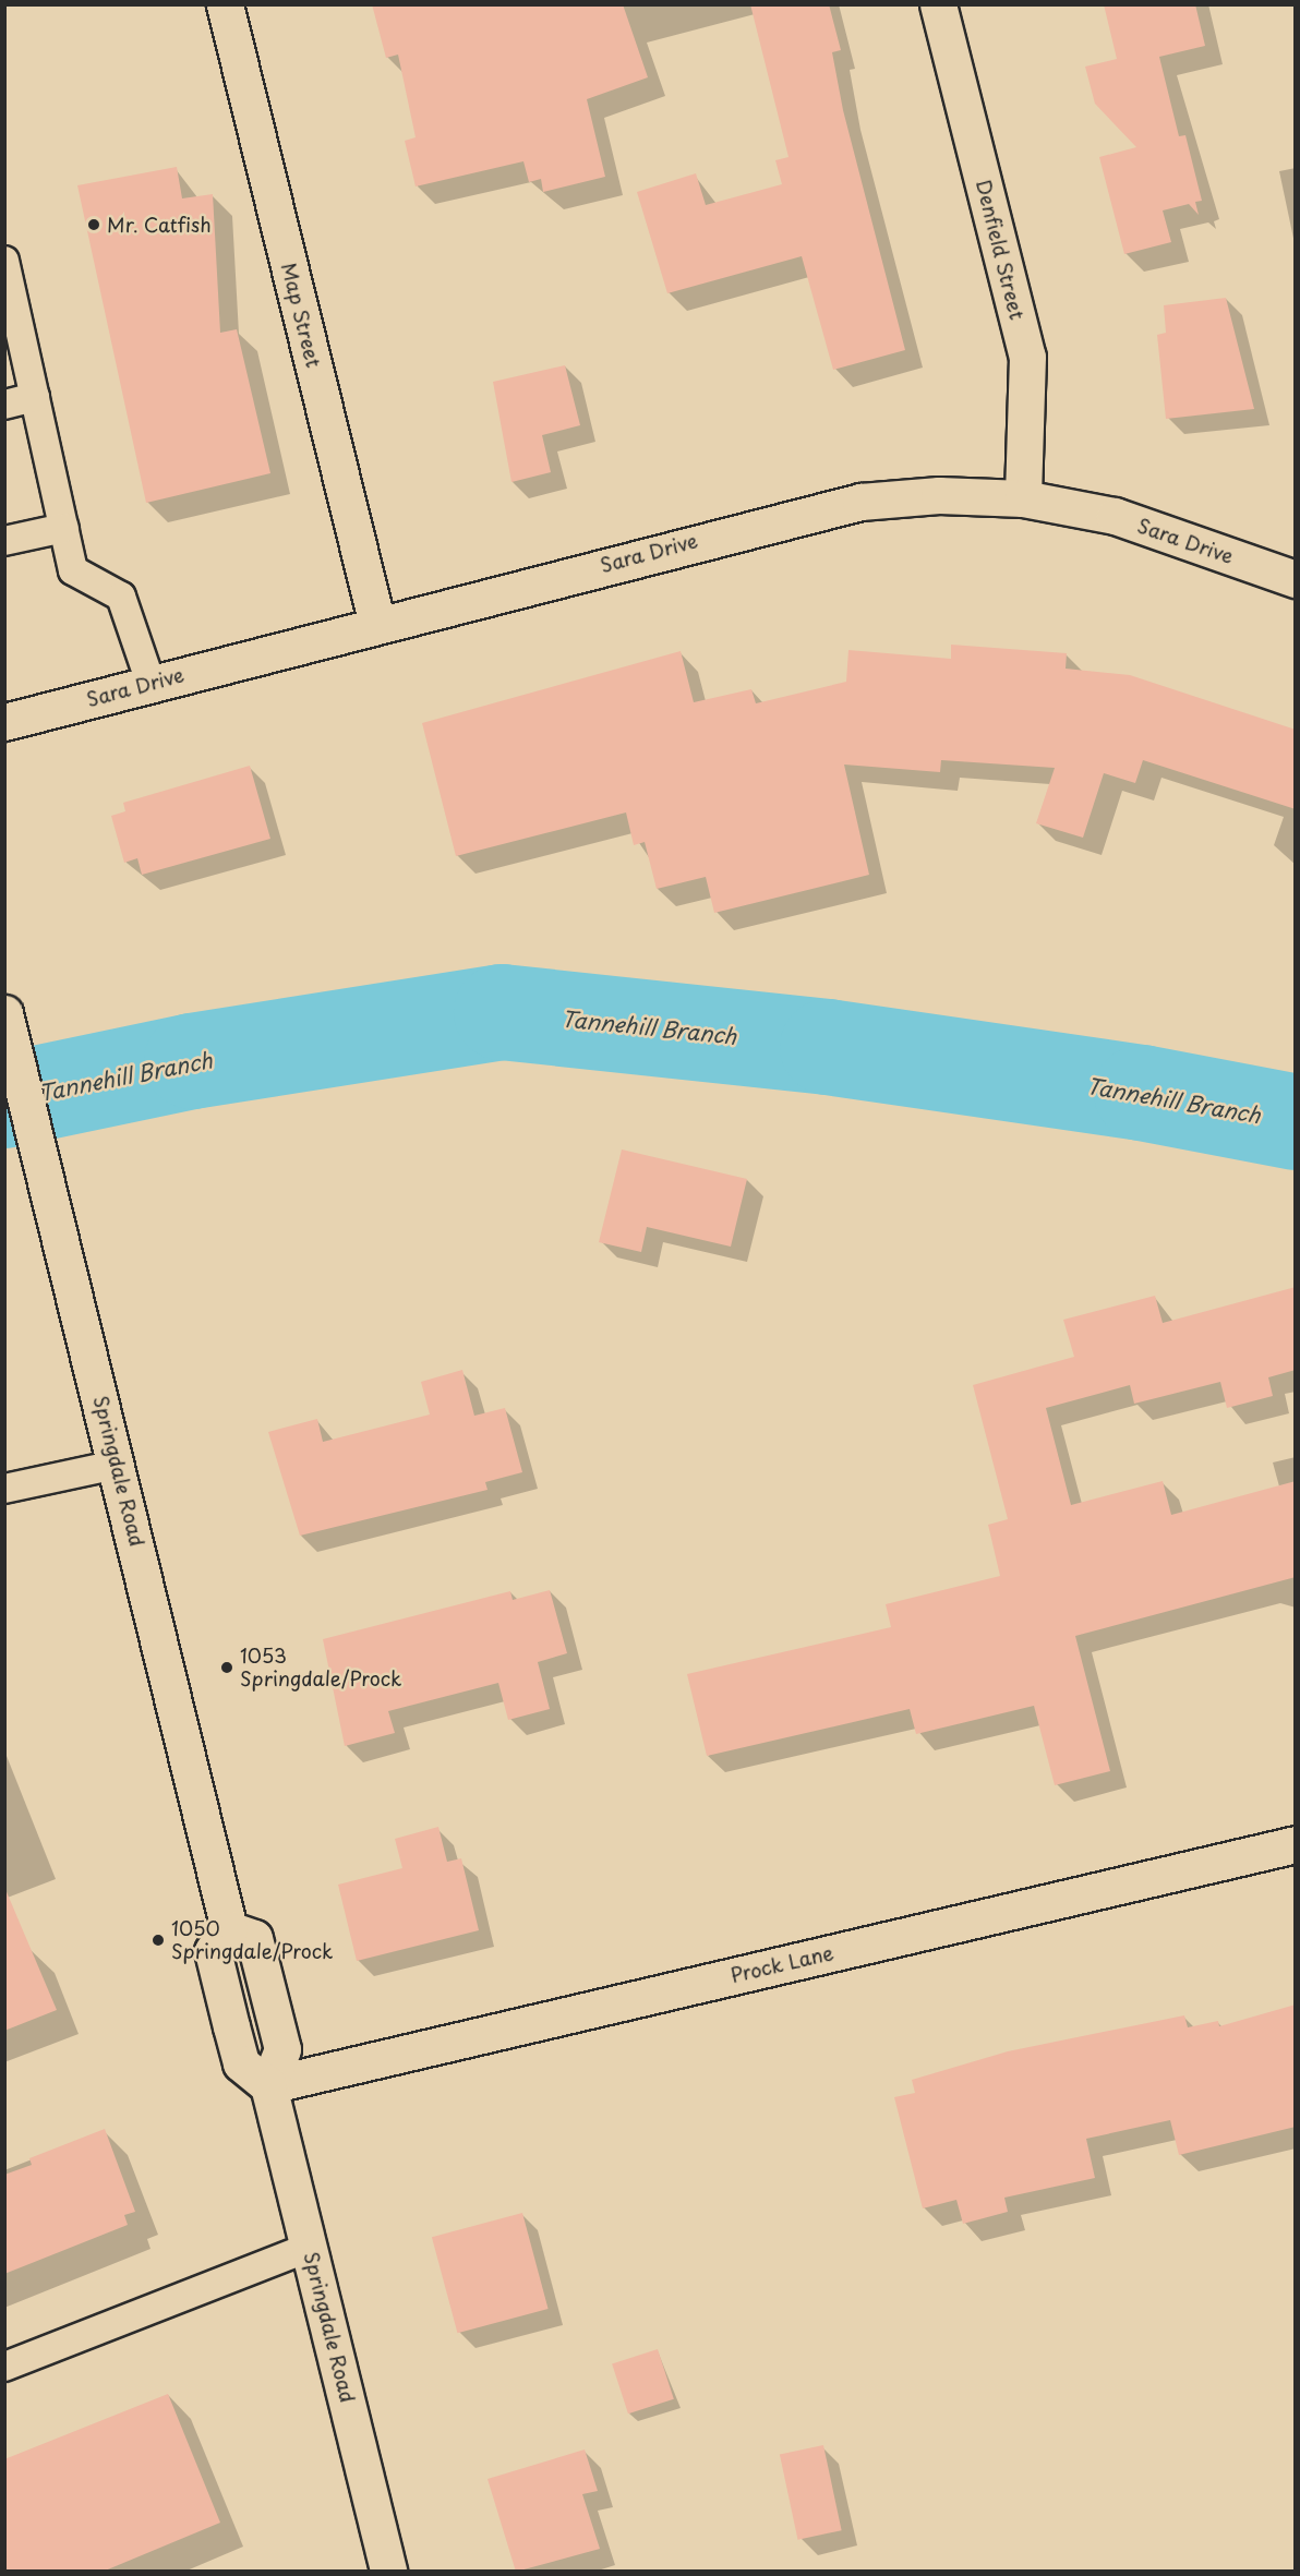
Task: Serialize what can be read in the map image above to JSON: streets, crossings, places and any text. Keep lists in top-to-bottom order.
{
  "streets": {
    "street": [
      "Denfield Street",
      "Map Street",
      "Sara Drive",
      "Springdale Road",
      "Prock Lane"
    ]
  },
  "crossings": [
    ["Denfield Street", "Sara Drive"],
    ["Map Street", "Sara Drive"],
    ["Springdale Road", "Prock Lane"]
  ],
  "water": ["Tannehill Branch"],
  "places": ["Mr. Catfish", "1053 Springdale/Prock", "1050 Springdale/Prock"]
}
